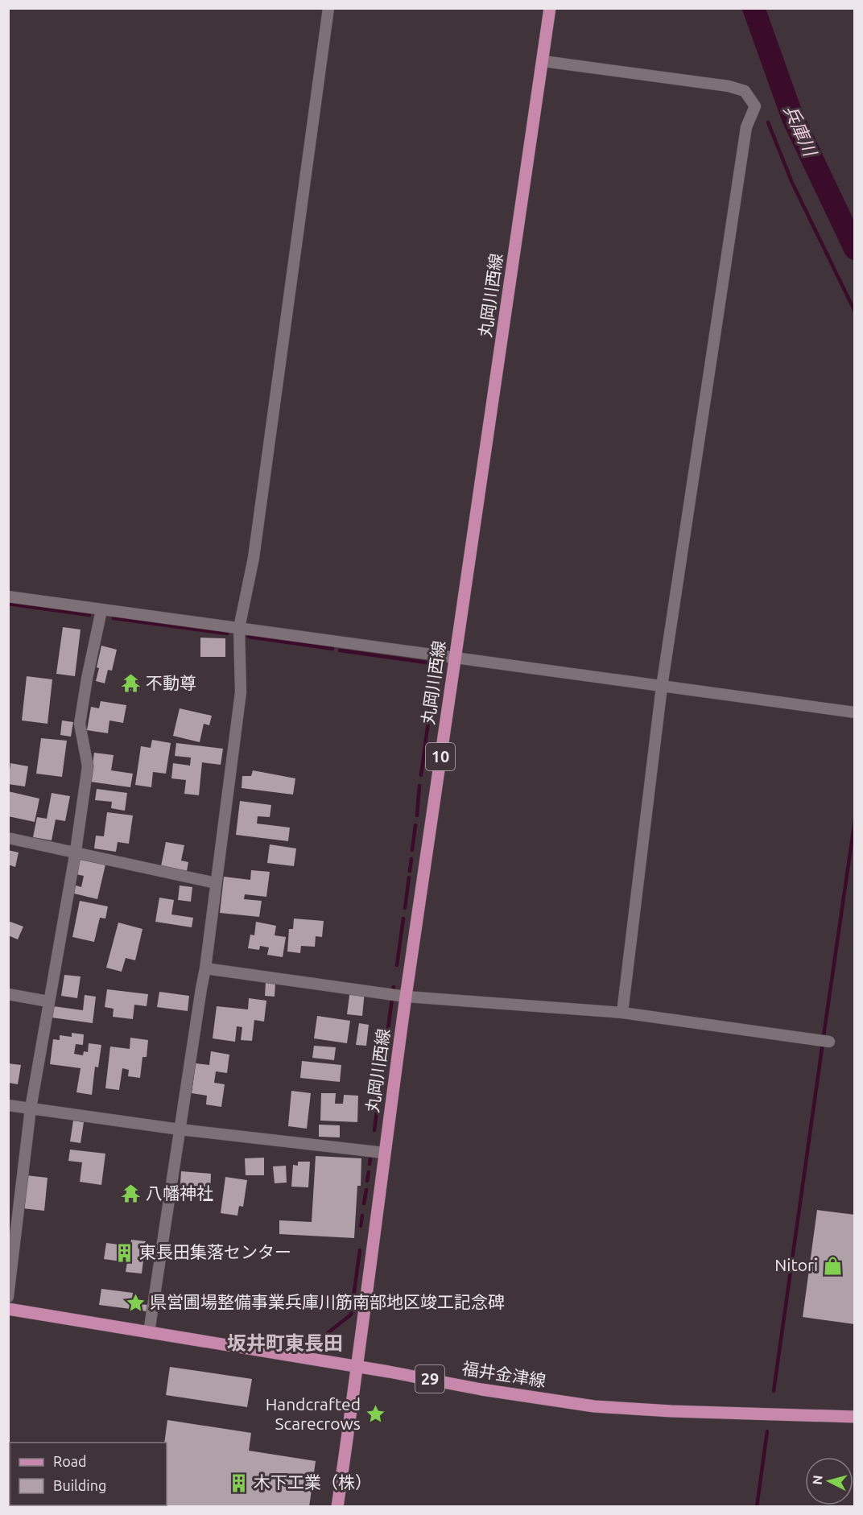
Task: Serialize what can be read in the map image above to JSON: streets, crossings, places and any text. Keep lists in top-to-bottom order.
{
  "streets": {
    "main road": [
      "丸岡川西線",
      "10",
      "福井金津線",
      "29"
    ]
  },
  "crossings": [
    ["丸岡川西線", "福井金津線"]
  ],
  "districts": ["坂井町東長田"],
  "water": ["兵庫川"],
  "places": {
    "temple": ["不動尊", "八幡神社"],
    "building": ["東長田集落センター", "木下工業（株）"],
    "shop": ["Nitori"],
    "place": ["県営圃場整備事業兵庫川筋南部地区竣工記念碑", "Handcrafted Scarecrows"]
  },
  "legend": ["Road", "Building"],
  "north": "left"
}
